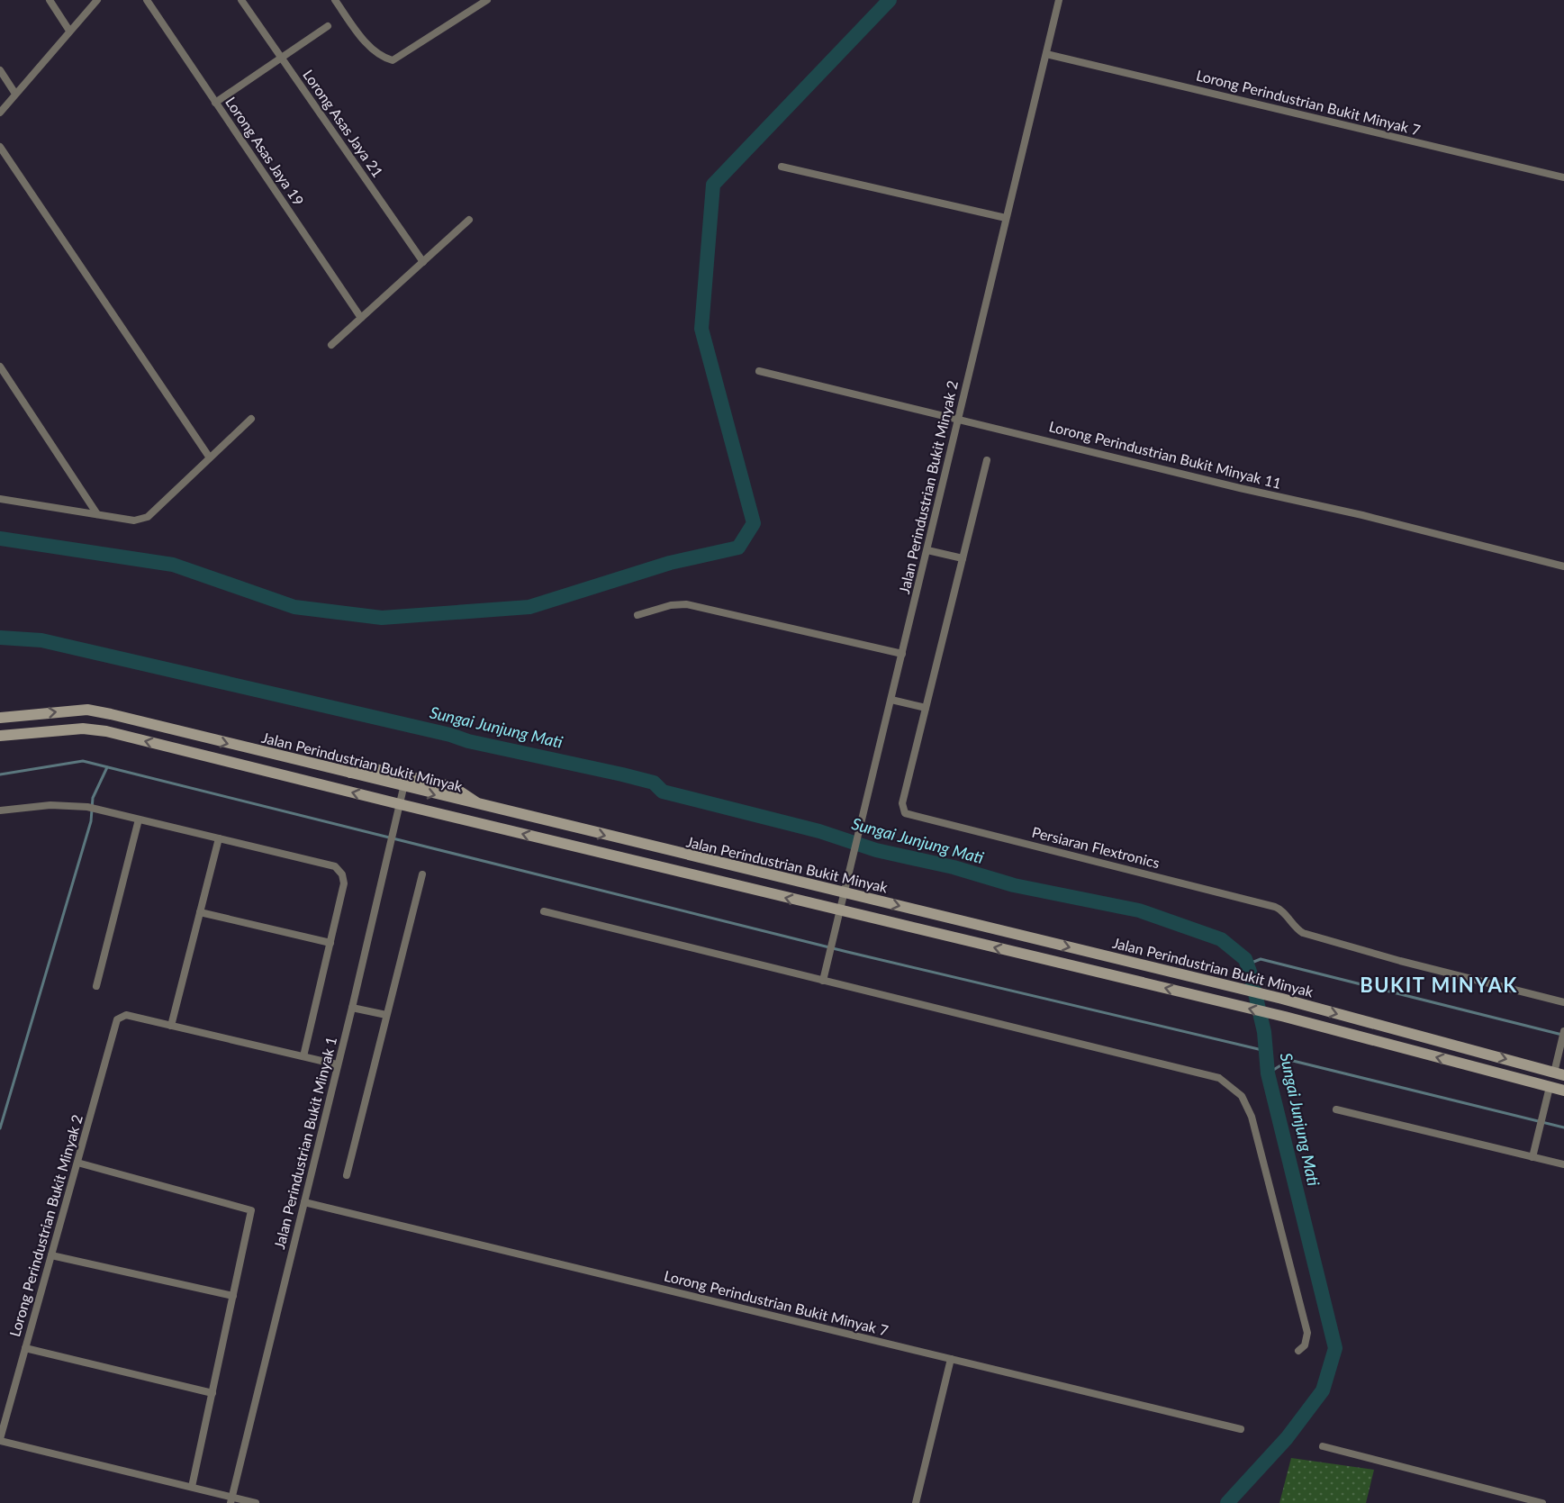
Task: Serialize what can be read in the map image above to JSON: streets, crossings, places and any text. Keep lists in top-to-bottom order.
{
  "streets": {
    "main road": ["Jalan Perindustrian Bukit Minyak"],
    "street": [
      "Lorong Perindustrian Bukit Minyak 7",
      "Lorong Asas Jaya 21",
      "Lorong Asas Jaya 19",
      "Lorong Perindustrian Bukit Minyak 11",
      "Jalan Perindustrian Bukit Minyak 2",
      "Persiaran Flextronics",
      "Jalan Perindustrian Bukit Minyak 1",
      "Lorong Perindustrian Bukit Minyak 2"
    ]
  },
  "crossings": [
    ["Lorong Perindustrian Bukit Minyak 7", "Jalan Perindustrian Bukit Minyak 2"],
    ["Lorong Perindustrian Bukit Minyak 7", "Jalan Perindustrian Bukit Minyak 1"],
    ["Lorong Perindustrian Bukit Minyak 11", "Jalan Perindustrian Bukit Minyak 2"],
    ["Jalan Perindustrian Bukit Minyak 2", "Jalan Perindustrian Bukit Minyak"],
    ["Jalan Perindustrian Bukit Minyak", "Jalan Perindustrian Bukit Minyak 1"]
  ],
  "districts": ["BUKIT MINYAK"],
  "water": ["Sungai Junjung Mati"]
}
